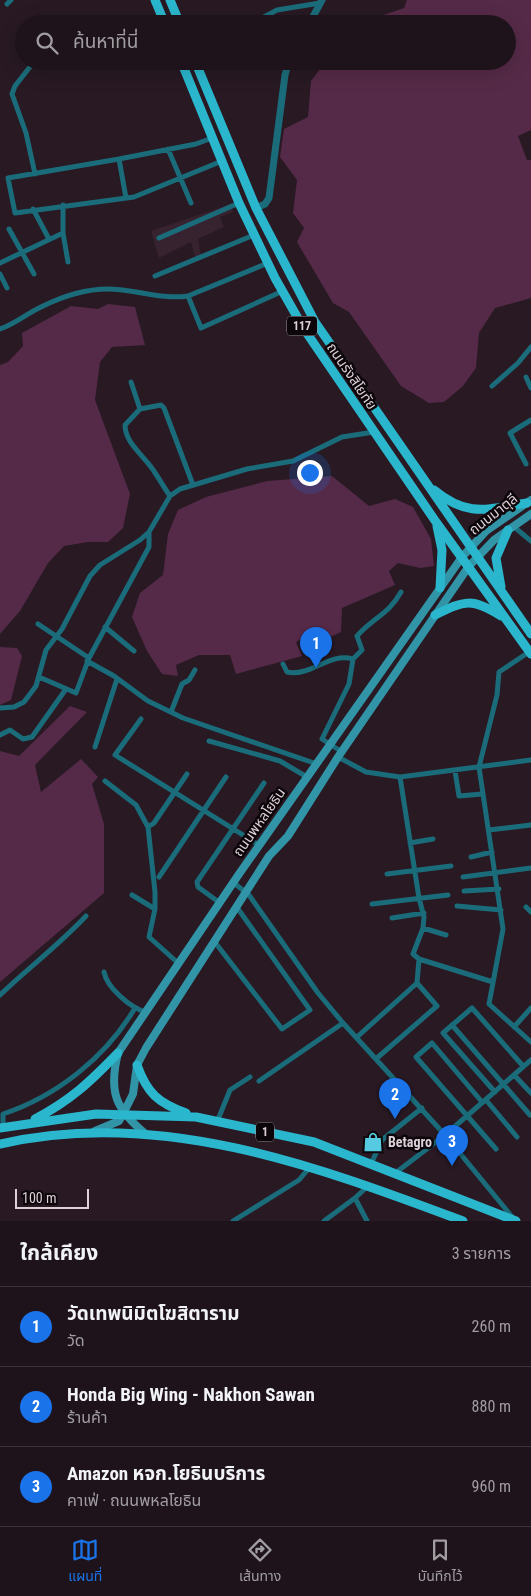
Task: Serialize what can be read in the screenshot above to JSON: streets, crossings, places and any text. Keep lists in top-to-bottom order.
{
  "streets": {
    "main road": [
      "117",
      "ถนนรังสิโยทัย",
      "ถนนมาตุลี",
      "ถนนพหลโยธิน",
      "1"
    ]
  },
  "crossings": [
    ["ถนนรังสิโยทัย", "ถนนมาตุลี"],
    ["ถนนรังสิโยทัย", "ถนนพหลโยธิน"],
    ["ถนนมาตุลี", "ถนนพหลโยธิน"],
    ["ถนนพหลโยธิน", "1"]
  ],
  "places": {
    "shop": ["Betagro"]
  },
  "scale_bar": "100 m",
  "page": {
    "search": "ค้นหาที่นี่",
    "pins": ["1", "2", "3"],
    "scale": "100 m",
    "heading": ["ใกล้เคียง", "3 รายการ"],
    "list": [
      {
        "mark": "1",
        "name": "วัดเทพนิมิตโฆสิตาราม",
        "note": "วัด",
        "value": "260 m"
      },
      {
        "mark": "2",
        "name": "Honda Big Wing - Nakhon Sawan",
        "note": "ร้านค้า",
        "value": "880 m"
      },
      {
        "mark": "3",
        "name": "Amazon หจก.โยธินบริการ",
        "note": "คาเฟ่ · ถนนพหลโยธิน",
        "value": "960 m"
      }
    ],
    "nav": ["แผนที่", "เส้นทาง", "บันทึกไว้"]
  }
}
